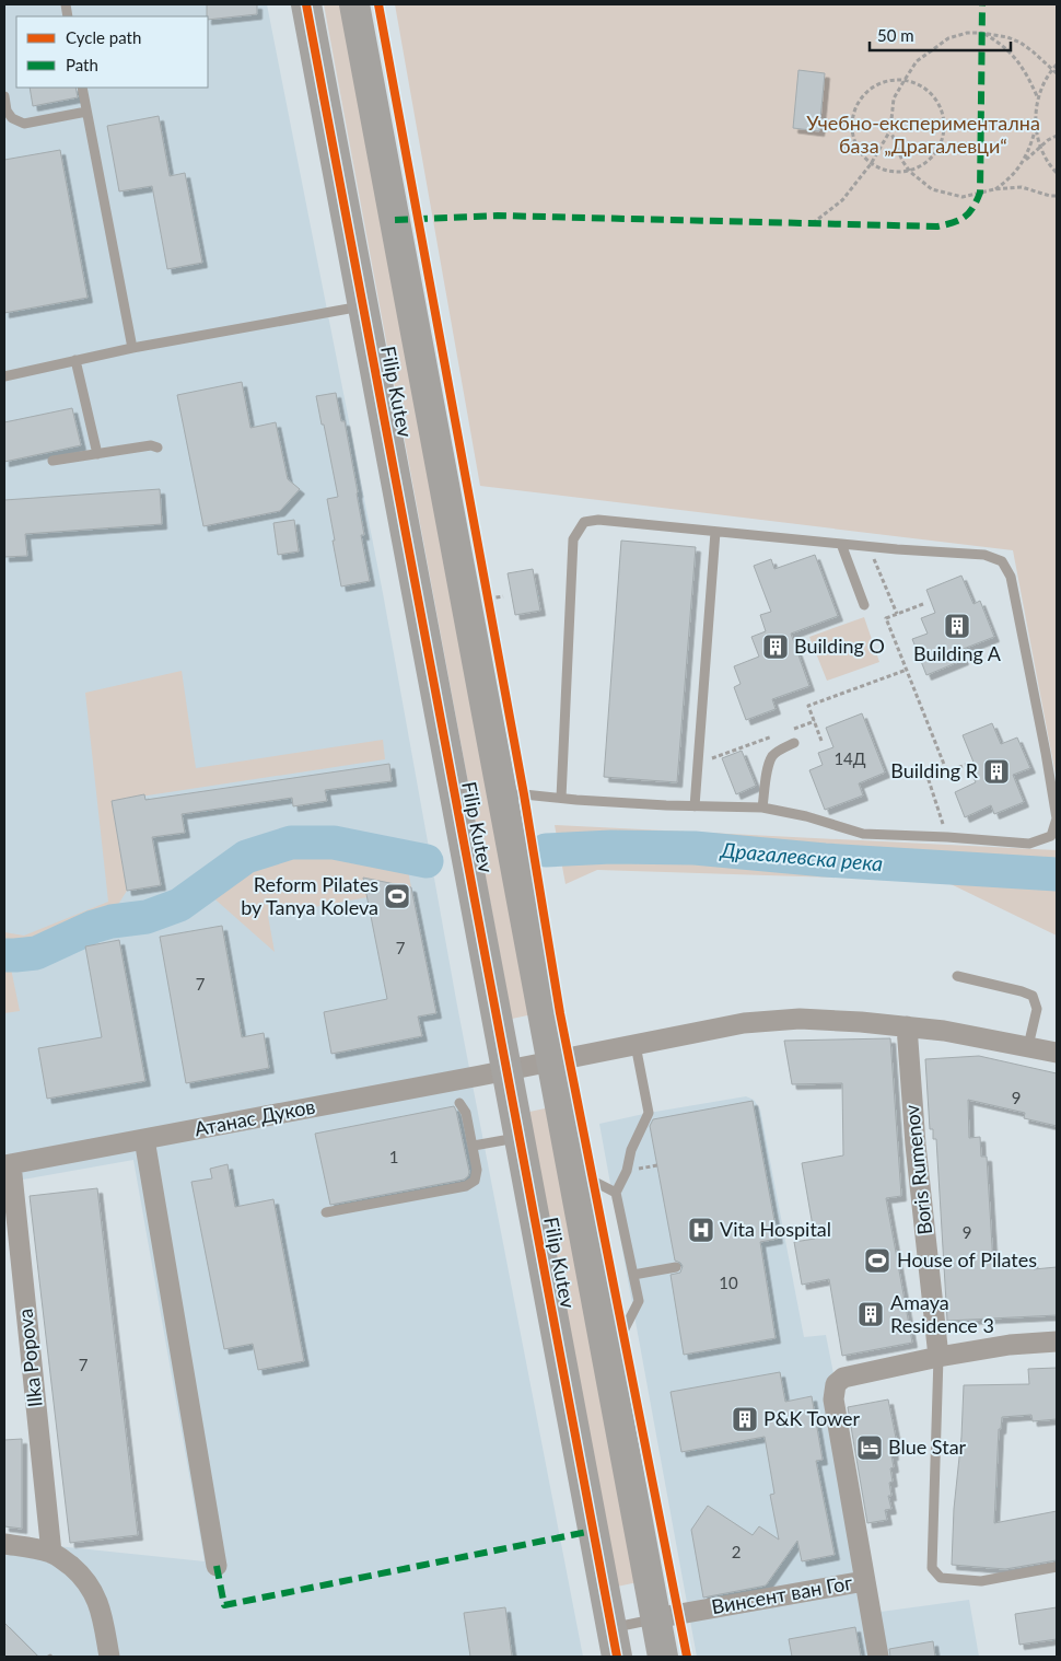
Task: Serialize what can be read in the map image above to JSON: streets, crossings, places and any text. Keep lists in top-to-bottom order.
{
  "streets": {
    "main road": ["Filip Kutev"],
    "street": [
      "Атанас Дуков",
      "Boris Rumenov",
      "Ilka Popova",
      "Винсент ван Гог"
    ]
  },
  "crossings": [
    ["Filip Kutev", "Атанас Дуков"],
    ["Filip Kutev", "Винсент ван Гог"],
    ["Атанас Дуков", "Boris Rumenov"],
    ["Атанас Дуков", "Ilka Popova"]
  ],
  "water": ["Драгалевска река"],
  "parks": ["Учебно-експериментална база „Драгалевци“"],
  "places": {
    "building": [
      "Building A",
      "Building O",
      "Building R",
      "Amaya Residence 3",
      "P&K Tower"
    ],
    "sports": ["Reform Pilates by Tanya Koleva", "House of Pilates"],
    "hospital": ["Vita Hospital"],
    "hotel": ["Blue Star"]
  },
  "house_numbers": [
    "14Д",
    "7",
    "7",
    "9",
    "1",
    "9",
    "10",
    "7",
    "2"
  ],
  "legend": ["Cycle path", "Path"],
  "scale_bar": "50 m"
}
